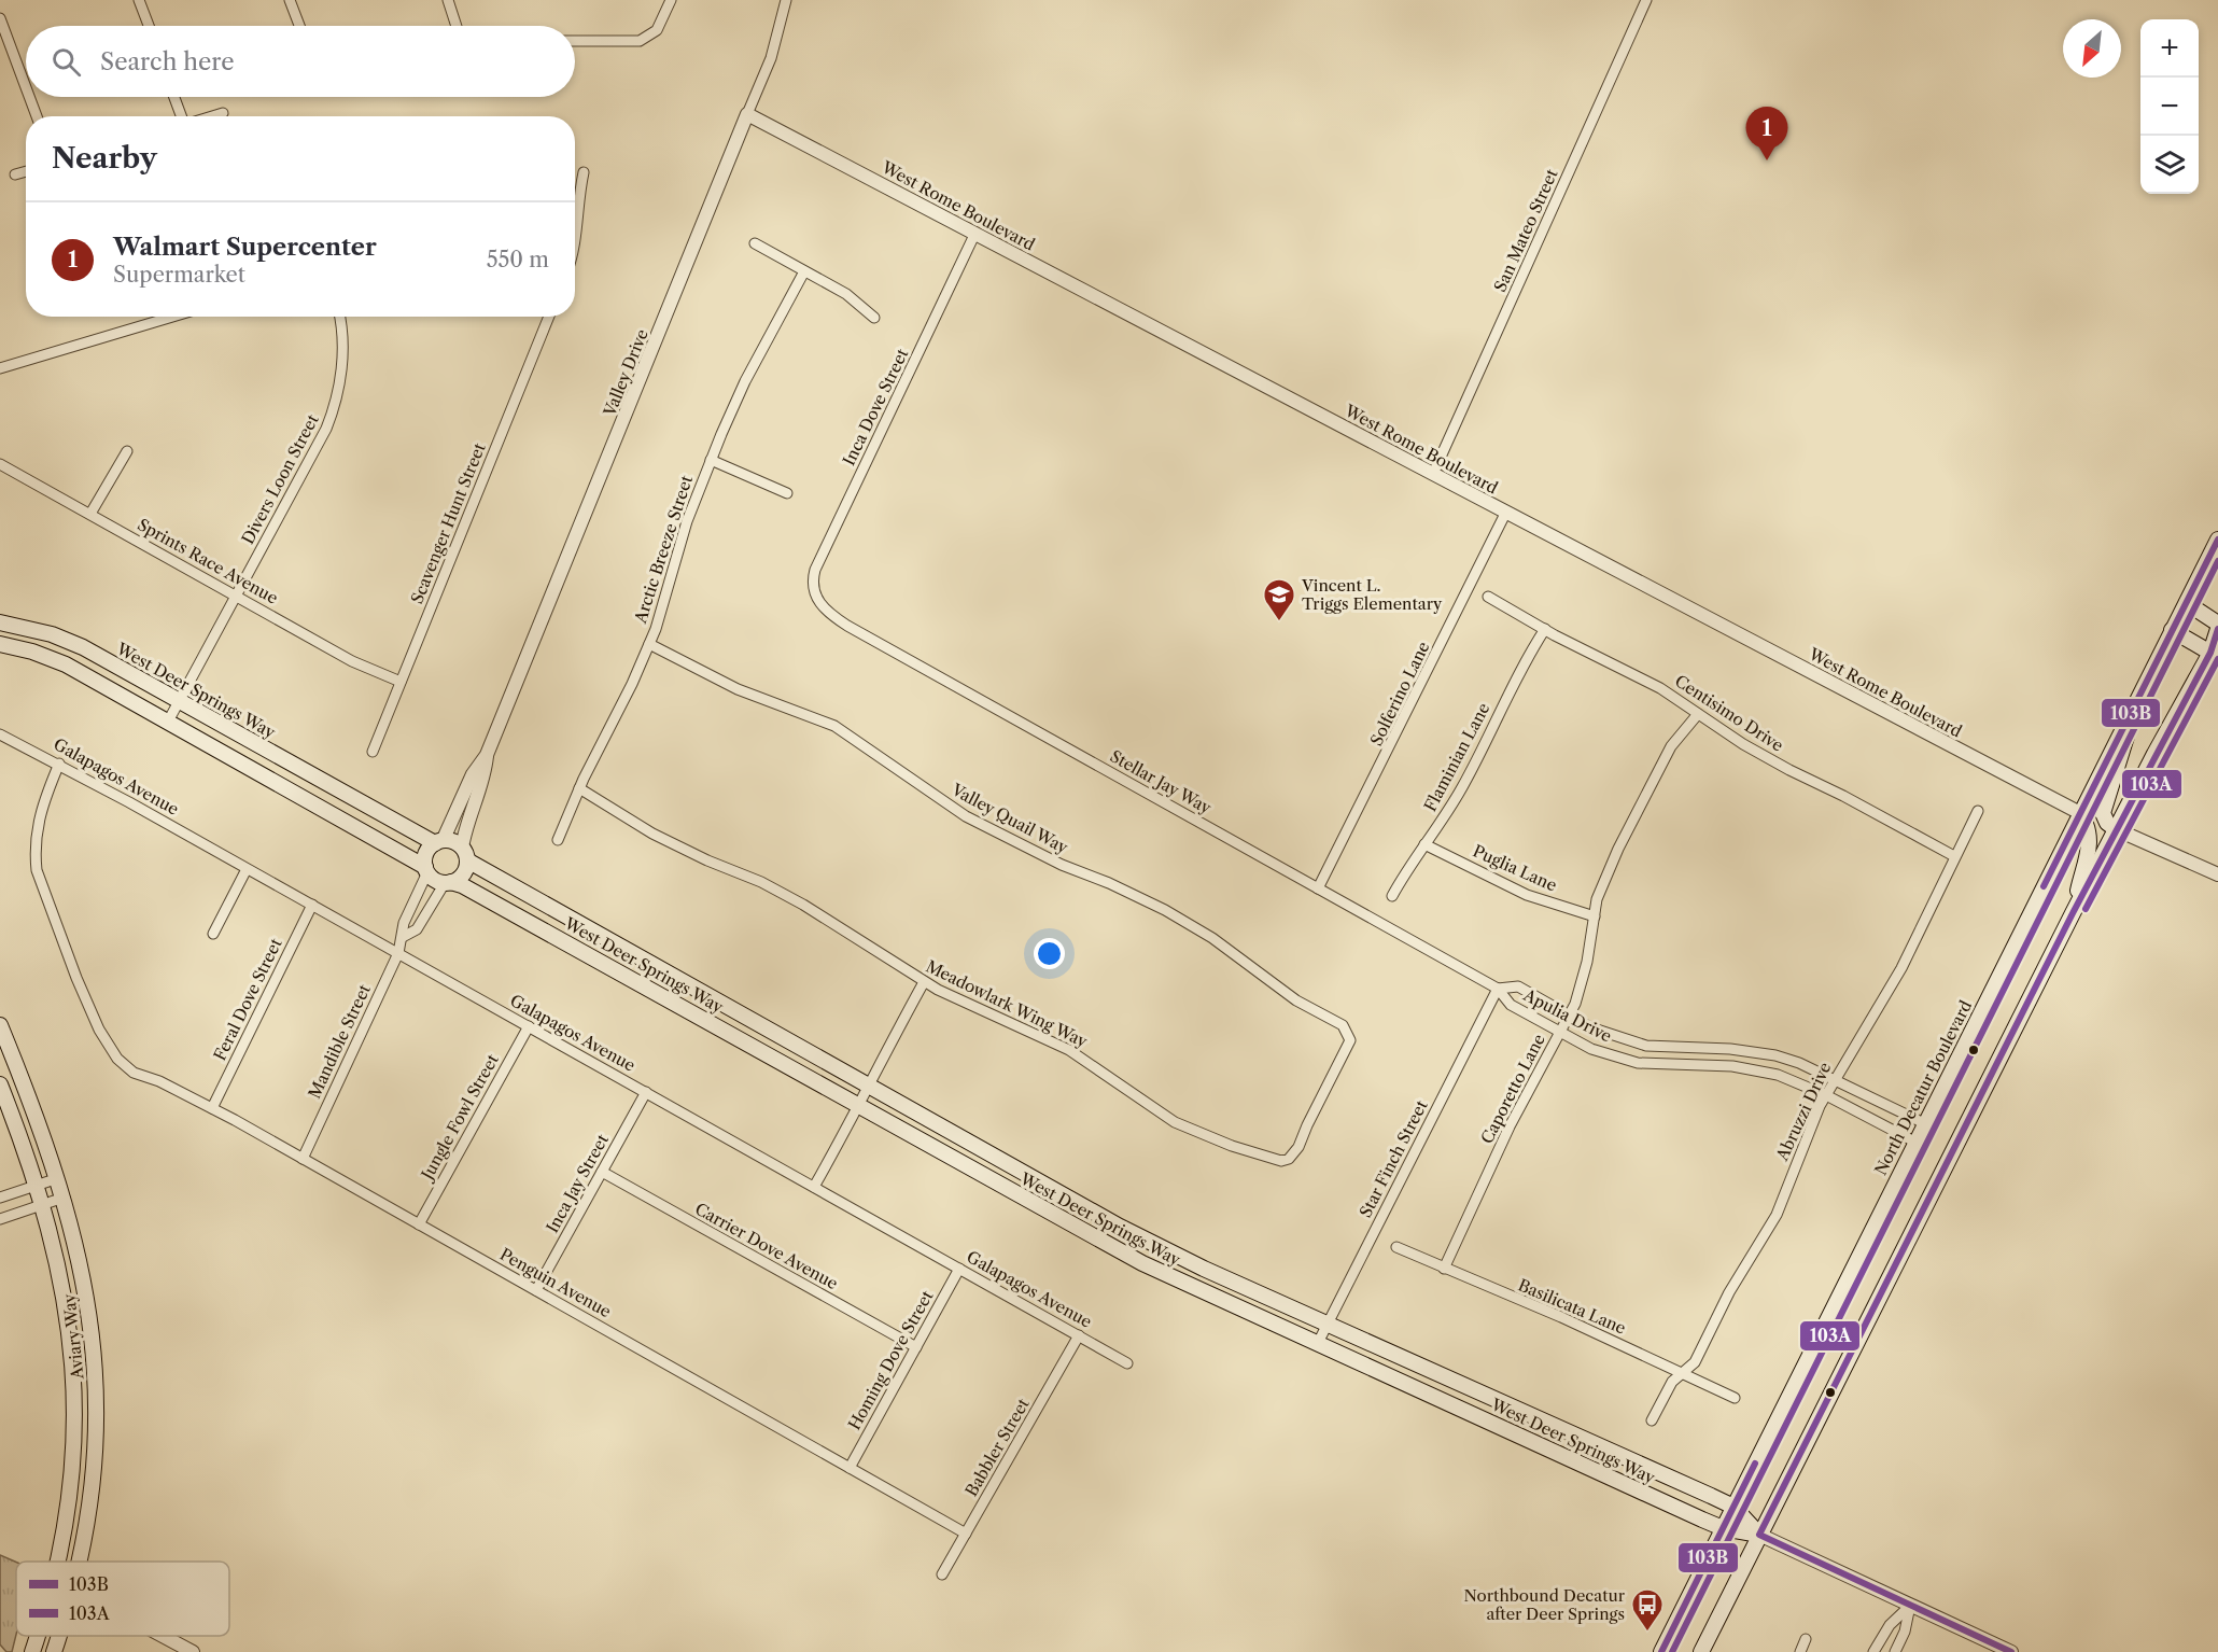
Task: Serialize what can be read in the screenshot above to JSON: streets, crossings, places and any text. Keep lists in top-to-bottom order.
{
  "streets": {
    "main road": ["West Deer Springs Way", "North Decatur Boulevard", "Aviary Way"],
    "street": [
      "West Rome Boulevard",
      "San Mateo Street",
      "Valley Drive",
      "Inca Dove Street",
      "Divers Loon Street",
      "Scavenger Hunt Street",
      "Arctic Breeze Street",
      "Sprints Race Avenue",
      "Solferino Lane",
      "Centisimo Drive",
      "Flaminian Lane",
      "Galapagos Avenue",
      "Stellar Jay Way",
      "Valley Quail Way",
      "Puglia Lane",
      "Feral Dove Street",
      "Meadowlark Wing Way",
      "Apulia Drive",
      "Mandible Street",
      "Caporetto Lane",
      "Abruzzi Drive",
      "Jungle Fowl Street",
      "Star Finch Street",
      "Inca Jay Street",
      "Carrier Dove Avenue",
      "Penguin Avenue",
      "Basilicata Lane",
      "Homing Dove Street",
      "Babbler Street"
    ]
  },
  "crossings": [
    ["West Rome Boulevard", "San Mateo Street"],
    ["West Rome Boulevard", "Valley Drive"],
    ["West Rome Boulevard", "Inca Dove Street"],
    ["West Rome Boulevard", "Solferino Lane"],
    ["West Rome Boulevard", "North Decatur Boulevard"],
    ["Valley Drive", "West Deer Springs Way"],
    ["Valley Drive", "Mandible Street"],
    ["Inca Dove Street", "Stellar Jay Way"],
    ["Divers Loon Street", "Sprints Race Avenue"],
    ["Divers Loon Street", "West Deer Springs Way"],
    ["Scavenger Hunt Street", "Sprints Race Avenue"],
    ["Arctic Breeze Street", "Valley Quail Way"],
    ["Arctic Breeze Street", "Meadowlark Wing Way"],
    ["West Deer Springs Way", "Mandible Street"],
    ["West Deer Springs Way", "North Decatur Boulevard"],
    ["West Deer Springs Way", "Star Finch Street"],
    ["Solferino Lane", "Stellar Jay Way"],
    ["Centisimo Drive", "Flaminian Lane"],
    ["Centisimo Drive", "Caporetto Lane"],
    ["Centisimo Drive", "Abruzzi Drive"],
    ["Flaminian Lane", "Puglia Lane"],
    ["Galapagos Avenue", "Feral Dove Street"],
    ["Galapagos Avenue", "Mandible Street"],
    ["Galapagos Avenue", "Jungle Fowl Street"],
    ["Galapagos Avenue", "Inca Jay Street"],
    ["Galapagos Avenue", "Penguin Avenue"],
    ["Galapagos Avenue", "Homing Dove Street"],
    ["Galapagos Avenue", "Babbler Street"],
    ["Stellar Jay Way", "Apulia Drive"],
    ["Stellar Jay Way", "Star Finch Street"],
    ["Valley Quail Way", "Meadowlark Wing Way"],
    ["Puglia Lane", "Caporetto Lane"],
    ["Feral Dove Street", "Penguin Avenue"],
    ["Apulia Drive", "North Decatur Boulevard"],
    ["Apulia Drive", "Caporetto Lane"],
    ["Apulia Drive", "Abruzzi Drive"],
    ["Apulia Drive", "Star Finch Street"],
    ["Mandible Street", "Penguin Avenue"],
    ["Caporetto Lane", "Basilicata Lane"],
    ["Abruzzi Drive", "Basilicata Lane"],
    ["Jungle Fowl Street", "Penguin Avenue"],
    ["Inca Jay Street", "Carrier Dove Avenue"],
    ["Inca Jay Street", "Penguin Avenue"],
    ["Carrier Dove Avenue", "Homing Dove Street"],
    ["Penguin Avenue", "Homing Dove Street"],
    ["Penguin Avenue", "Babbler Street"]
  ],
  "places": {
    "school or university": ["Vincent L. Triggs Elementary"],
    "bus stop": ["Northbound Decatur after Deer Springs"]
  },
  "lines": ["transit line 103B", "transit line 103A"],
  "legend": ["103B", "103A"],
  "north": "bottom left",
  "page": {
    "map_buttons": ["+", "−"],
    "search": "Search here",
    "pins": "1",
    "heading": "Nearby",
    "list": [
      {
        "mark": "1",
        "name": "Walmart Supercenter",
        "note": "Supermarket",
        "value": "550 m"
      }
    ]
  }
}
